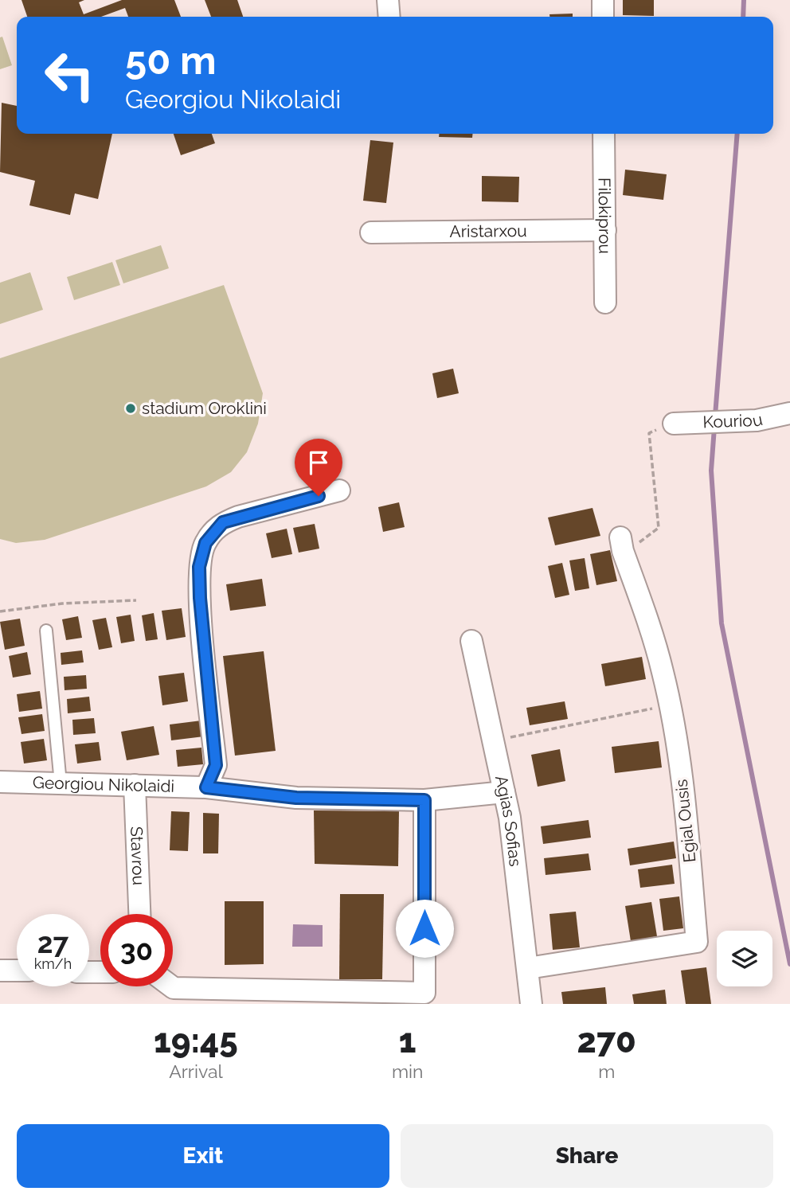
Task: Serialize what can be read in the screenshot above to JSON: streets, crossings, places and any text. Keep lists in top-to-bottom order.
{
  "streets": {
    "street": [
      "Filokiprou",
      "Aristarxou",
      "Kouriou",
      "Georgiou Nikolaidi",
      "Egial Ousis",
      "Agias Sofias",
      "Stavrou"
    ]
  },
  "crossings": [
    ["Filokiprou", "Aristarxou"],
    ["Georgiou Nikolaidi", "Agias Sofias"],
    ["Georgiou Nikolaidi", "Stavrou"],
    ["Egial Ousis", "Agias Sofias"]
  ],
  "places": ["stadium Oroklini"],
  "page": {
    "turn": ["50 m", "Georgiou Nikolaidi"],
    "speed": "27 km/h",
    "limit": "30",
    "eta": [
      "19:45",
      "Arrival",
      "1",
      "min",
      "270",
      "m"
    ],
    "buttons": ["Exit", "Share"]
  }
}
